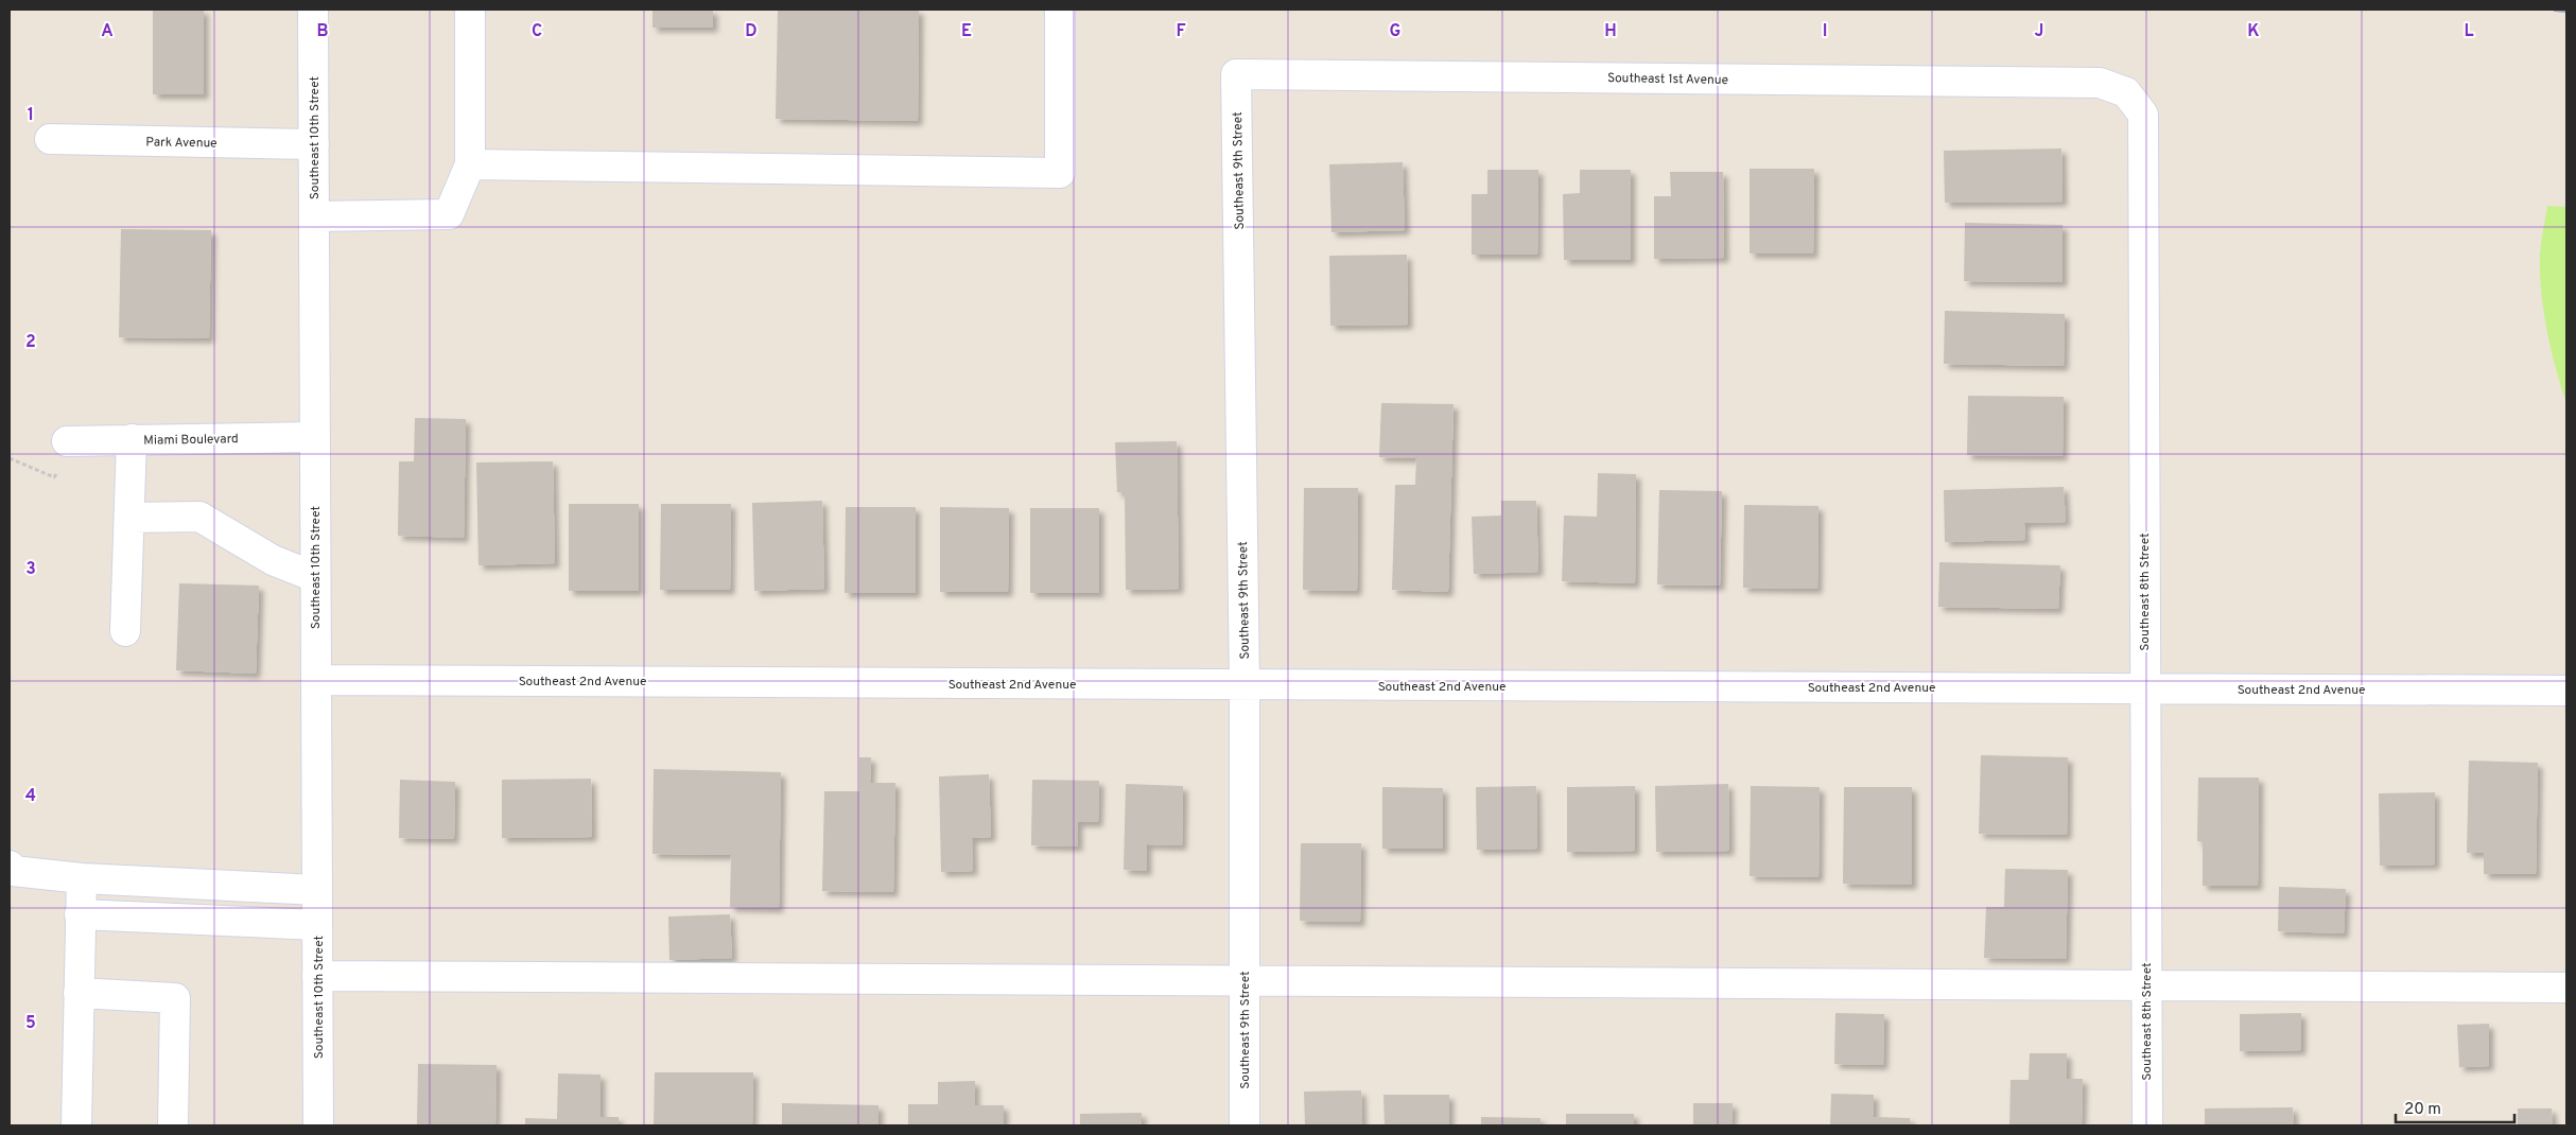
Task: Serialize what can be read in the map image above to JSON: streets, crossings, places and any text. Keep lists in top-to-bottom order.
{
  "streets": {
    "street": [
      "Southeast 1st Avenue",
      "Southeast 10th Street",
      "Park Avenue",
      "Southeast 9th Street",
      "Miami Boulevard",
      "Southeast 8th Street",
      "Southeast 2nd Avenue"
    ]
  },
  "crossings": [
    ["Southeast 1st Avenue", "Southeast 9th Street"],
    ["Southeast 1st Avenue", "Southeast 8th Street"],
    ["Southeast 10th Street", "Park Avenue"],
    ["Southeast 10th Street", "Miami Boulevard"],
    ["Southeast 10th Street", "Southeast 2nd Avenue"],
    ["Southeast 9th Street", "Southeast 2nd Avenue"],
    ["Southeast 8th Street", "Southeast 2nd Avenue"]
  ],
  "scale_bar": "20 m",
  "grid": {
    "columns": [
      "A",
      "B",
      "C",
      "D",
      "E",
      "F",
      "G",
      "H",
      "I",
      "J",
      "K",
      "L"
    ],
    "rows": [
      "1",
      "2",
      "3",
      "4",
      "5"
    ]
  }
}
